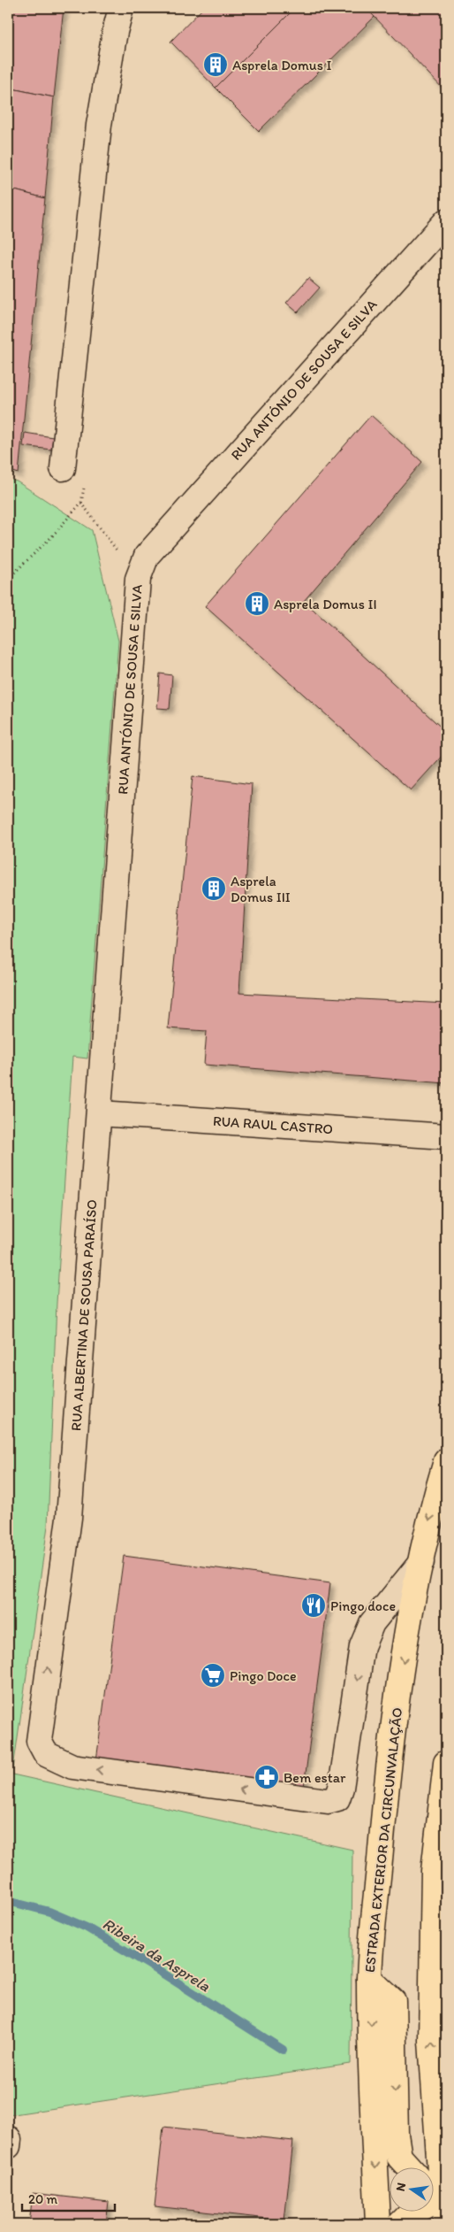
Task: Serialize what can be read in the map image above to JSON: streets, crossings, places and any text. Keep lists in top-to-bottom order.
{
  "streets": {
    "main road": ["ESTRADA EXTERIOR DA CIRCUNVALAÇÃO"],
    "street": ["RUA ANTÓNIO DE SOUSA E SILVA", "RUA RAUL CASTRO", "RUA ALBERTINA DE SOUSA PARAÍSO"]
  },
  "crossings": [
    ["RUA ANTÓNIO DE SOUSA E SILVA", "RUA RAUL CASTRO"],
    ["RUA ANTÓNIO DE SOUSA E SILVA", "RUA ALBERTINA DE SOUSA PARAÍSO"],
    ["RUA RAUL CASTRO", "RUA ALBERTINA DE SOUSA PARAÍSO"],
    ["RUA ALBERTINA DE SOUSA PARAÍSO", "ESTRADA EXTERIOR DA CIRCUNVALAÇÃO"]
  ],
  "water": ["Ribeira da Asprela"],
  "places": {
    "building": ["Asprela Domus I", "Asprela Domus II", "Asprela Domus III"],
    "restaurant": ["Pingo doce"],
    "supermarket": ["Pingo Doce"],
    "pharmacy": ["Bem estar"]
  },
  "scale_bar": "20 m",
  "north": "left"
}
